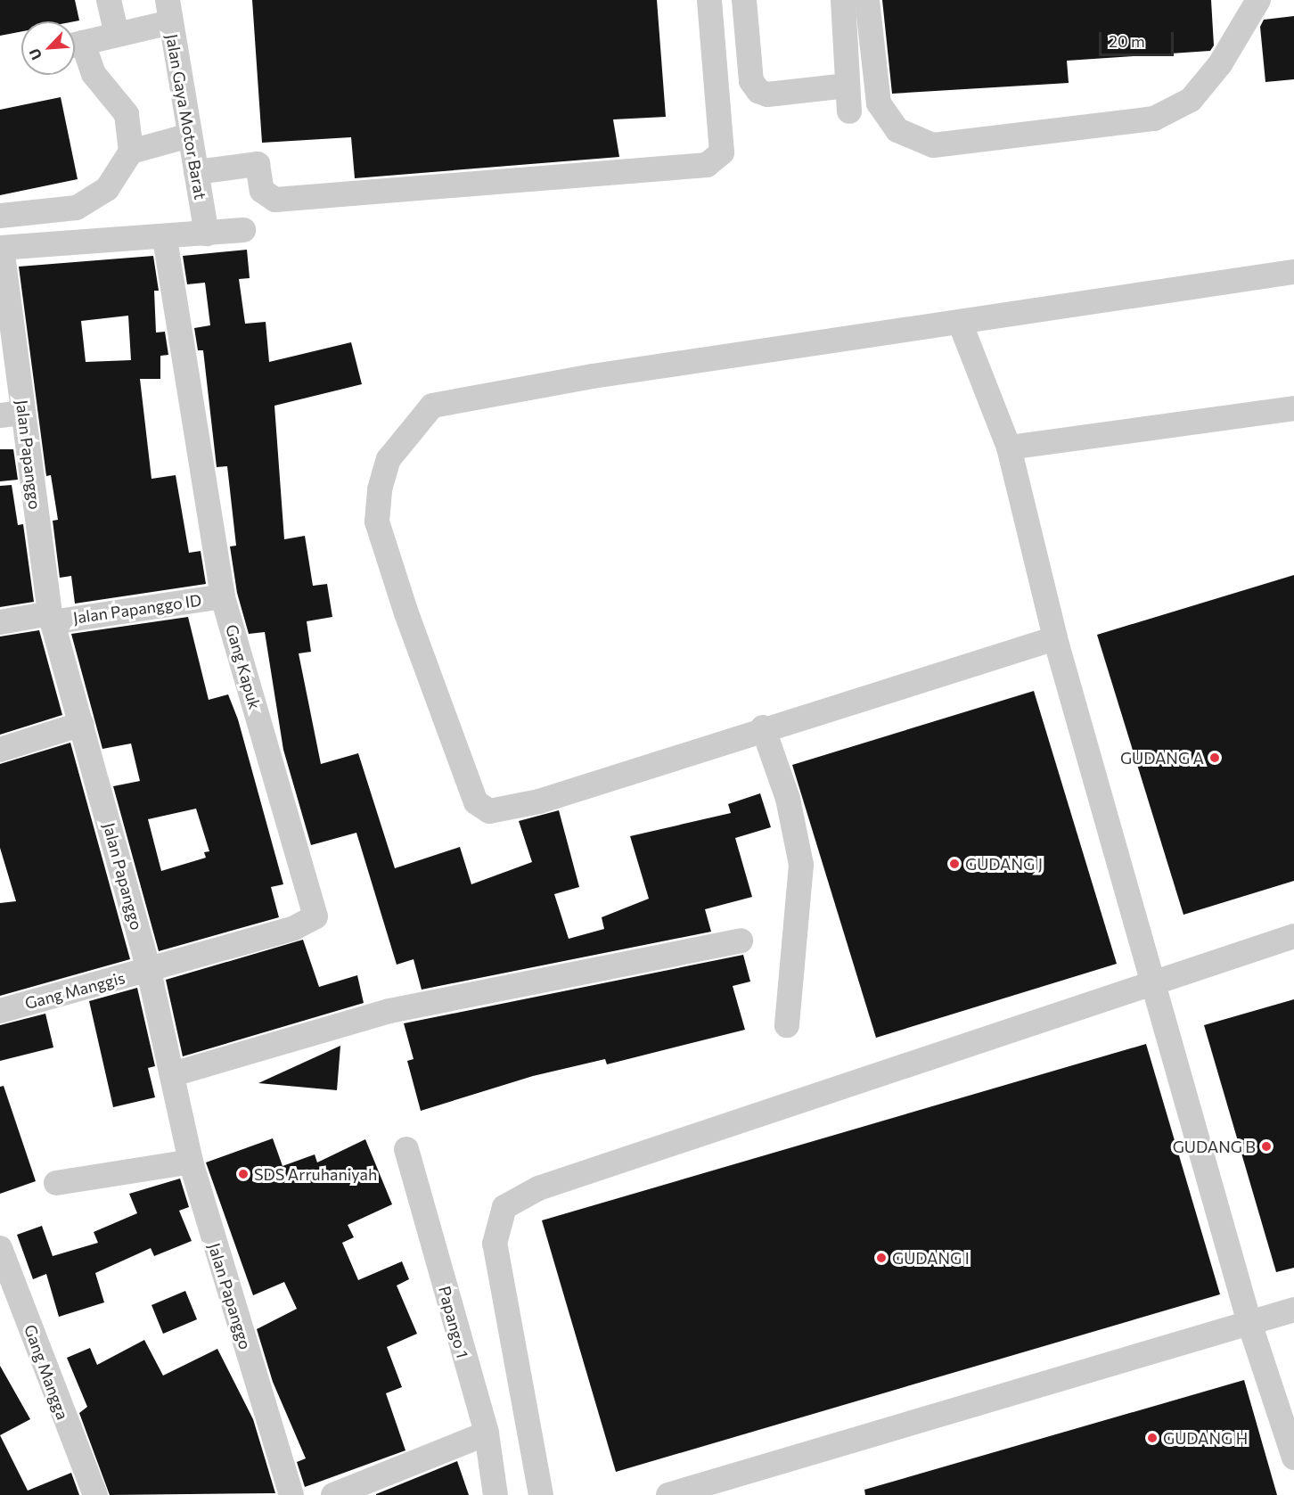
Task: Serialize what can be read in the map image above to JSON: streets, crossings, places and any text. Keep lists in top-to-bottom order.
{
  "streets": {
    "street": [
      "Jalan Gaya Motor Barat",
      "Jalan Papanggo",
      "Jalan Papanggo ID",
      "Gang Kapuk",
      "Gang Manggis",
      "Papango 1",
      "Gang Mangga"
    ]
  },
  "crossings": [
    ["Jalan Gaya Motor Barat", "Jalan Papanggo"],
    ["Jalan Papanggo", "Jalan Papanggo ID"],
    ["Jalan Papanggo", "Gang Kapuk"],
    ["Jalan Papanggo", "Gang Manggis"],
    ["Jalan Papanggo ID", "Gang Kapuk"],
    ["Gang Kapuk", "Gang Manggis"]
  ],
  "places": [
    "GUDANG A",
    "GUDANG J",
    "GUDANG B",
    "SDS Arruhaniyah",
    "GUDANG I",
    "GUDANG H"
  ],
  "scale_bar": "20 m",
  "north": "bottom left"
}
